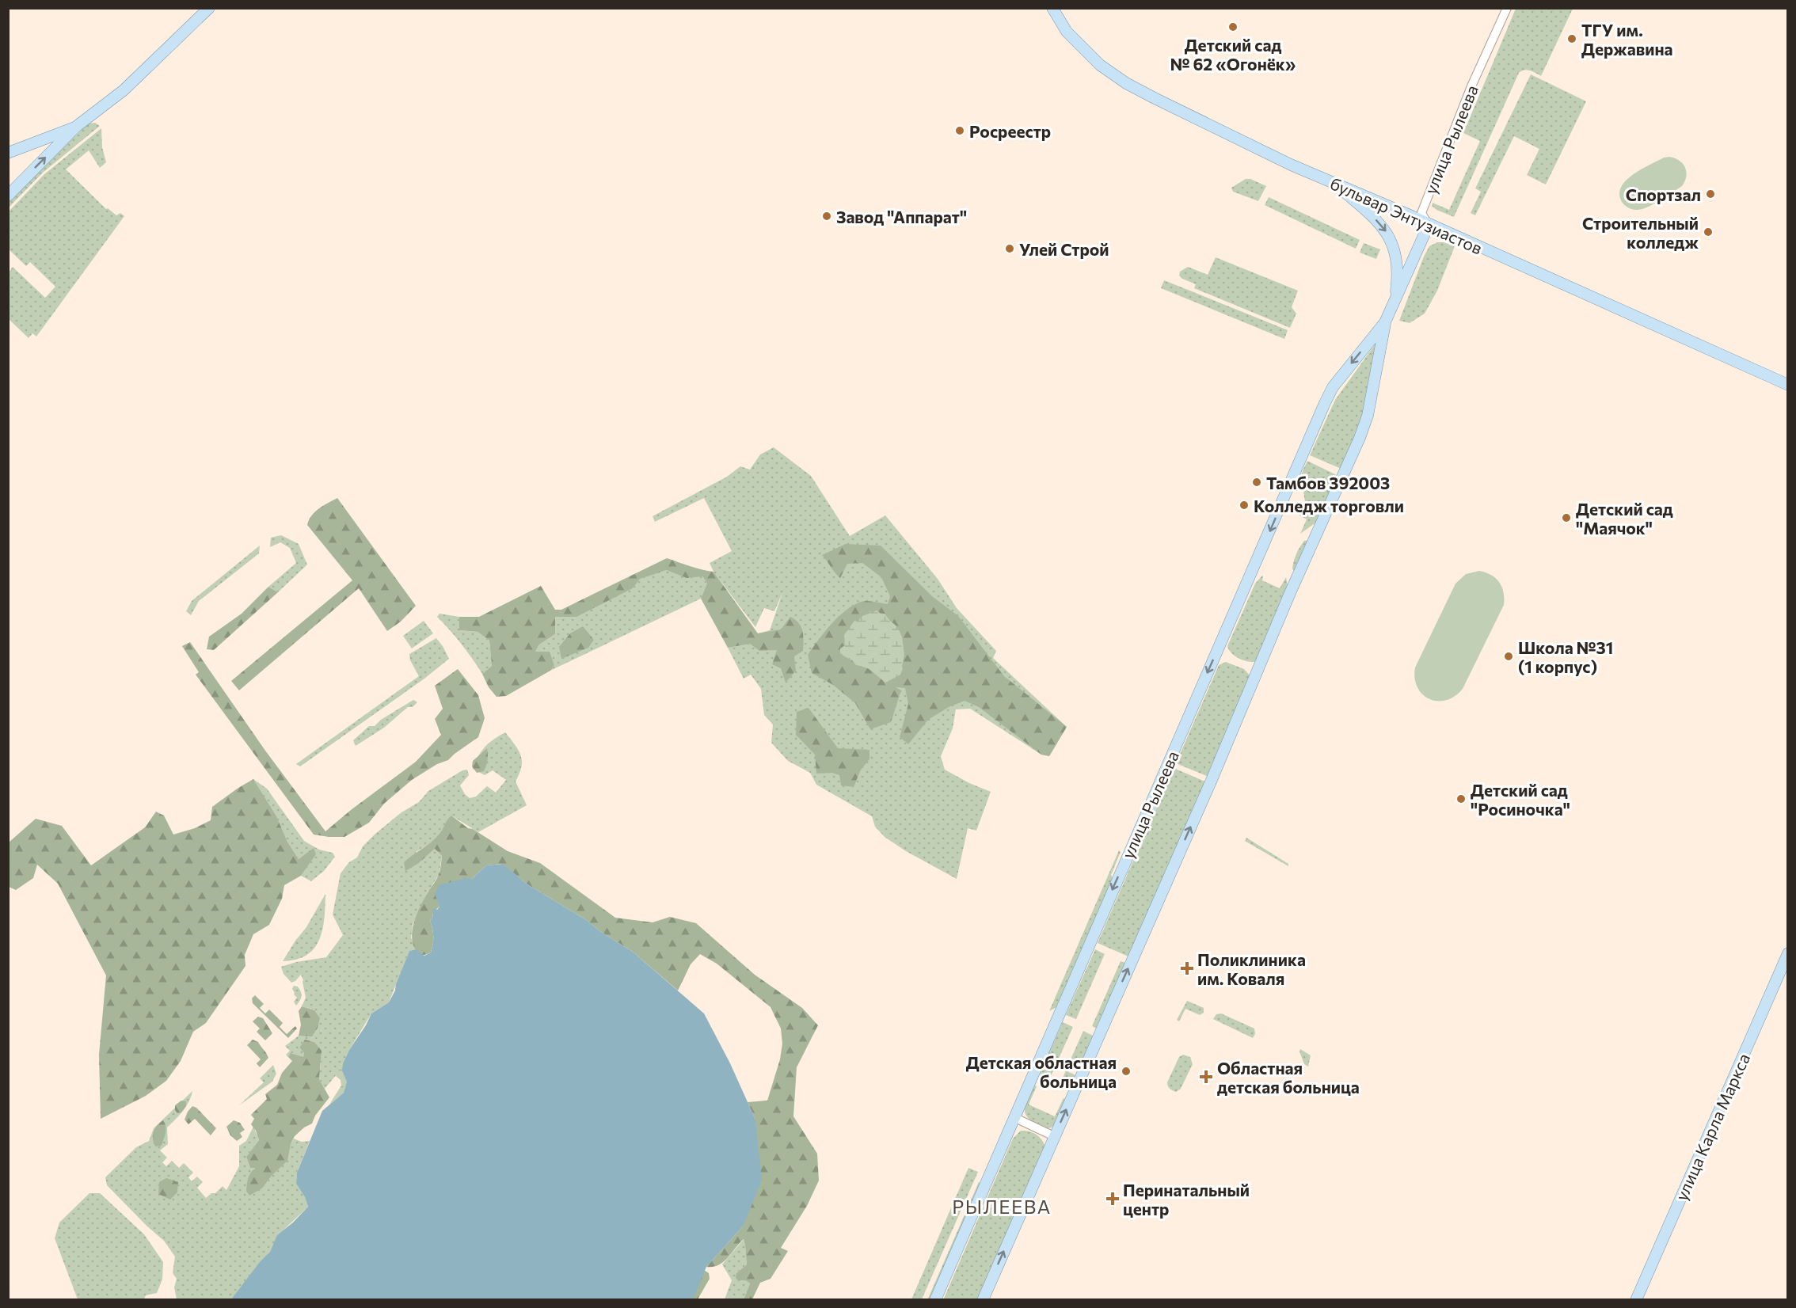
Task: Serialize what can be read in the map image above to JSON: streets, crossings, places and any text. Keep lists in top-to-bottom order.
{
  "streets": {
    "main road": ["улица Рылеева", "бульвар Энтузиастов", "улица Карла Маркса"]
  },
  "crossings": [
    ["улица Рылеева", "бульвар Энтузиастов"]
  ],
  "districts": ["РЫЛЕЕВА"],
  "places": {
    "other": [
      "Детский сад № 62 «Огонёк»",
      "ТГУ им. Державина",
      "Росреестр",
      "Спортзал",
      "Завод \"Аппарат\"",
      "Строительный колледж",
      "Улей Строй",
      "Тамбов 392003",
      "Колледж торговли",
      "Детский сад \"Маячок\"",
      "Школа №31 (1 корпус)",
      "Детский сад \"Росиночка\"",
      "Детская областная больница"
    ],
    "health": ["Поликлиника им. Коваля", "Областная детская больница", "Перинатальный центр"]
  }
}
